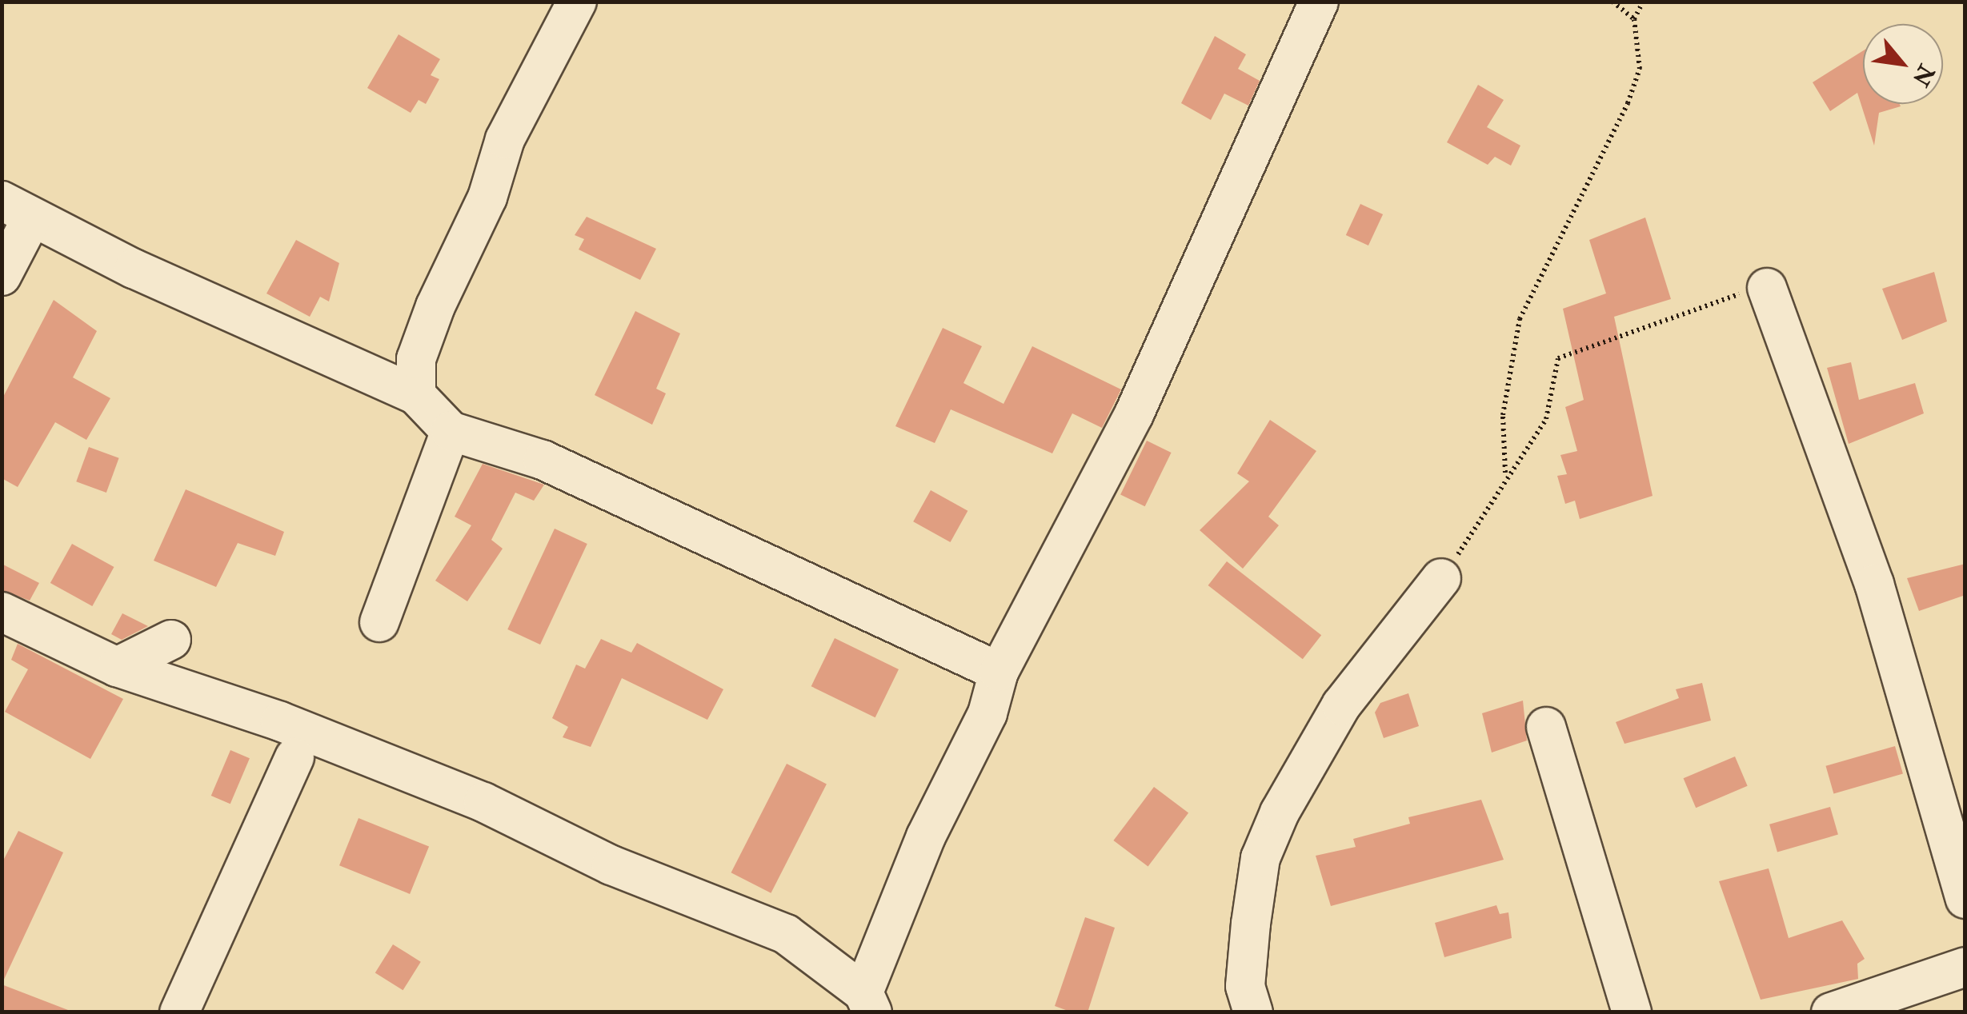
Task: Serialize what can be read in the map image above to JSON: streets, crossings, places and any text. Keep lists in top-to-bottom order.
{
  "north": "bottom right"
}
